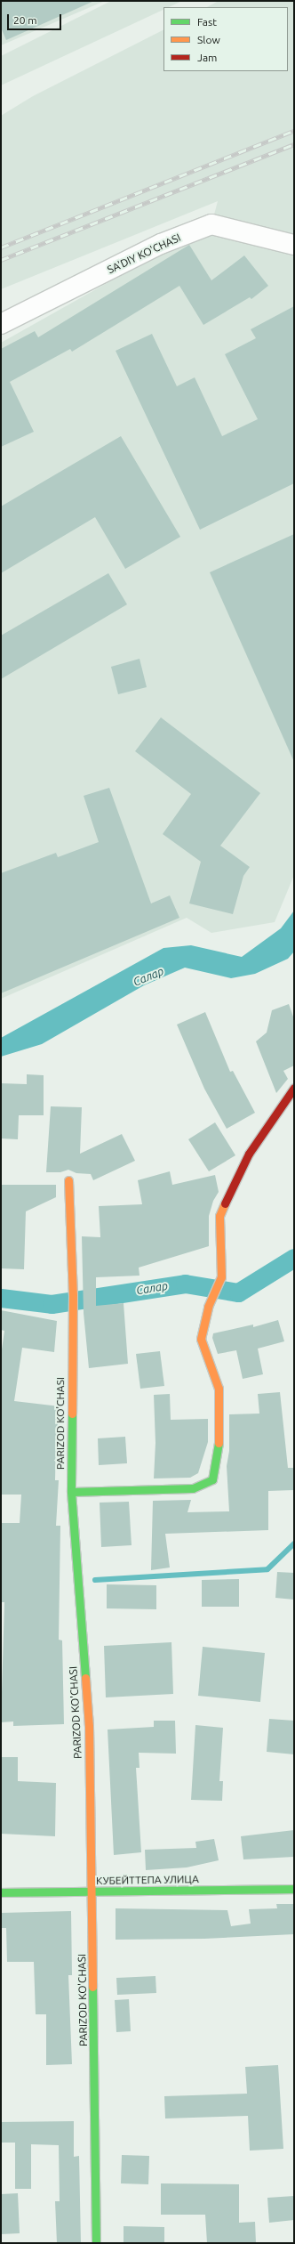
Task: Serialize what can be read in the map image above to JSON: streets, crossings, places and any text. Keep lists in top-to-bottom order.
{
  "streets": {
    "street": ["SA'DIY KO'CHASI", "PARIZOD KO'CHASI", "КУБЕЙТТЕПА УЛИЦА"]
  },
  "crossings": [
    ["PARIZOD KO'CHASI", "КУБЕЙТТЕПА УЛИЦА"]
  ],
  "water": ["Салар"],
  "legend": ["Fast", "Slow", "Jam"],
  "scale_bar": "20 m"
}
